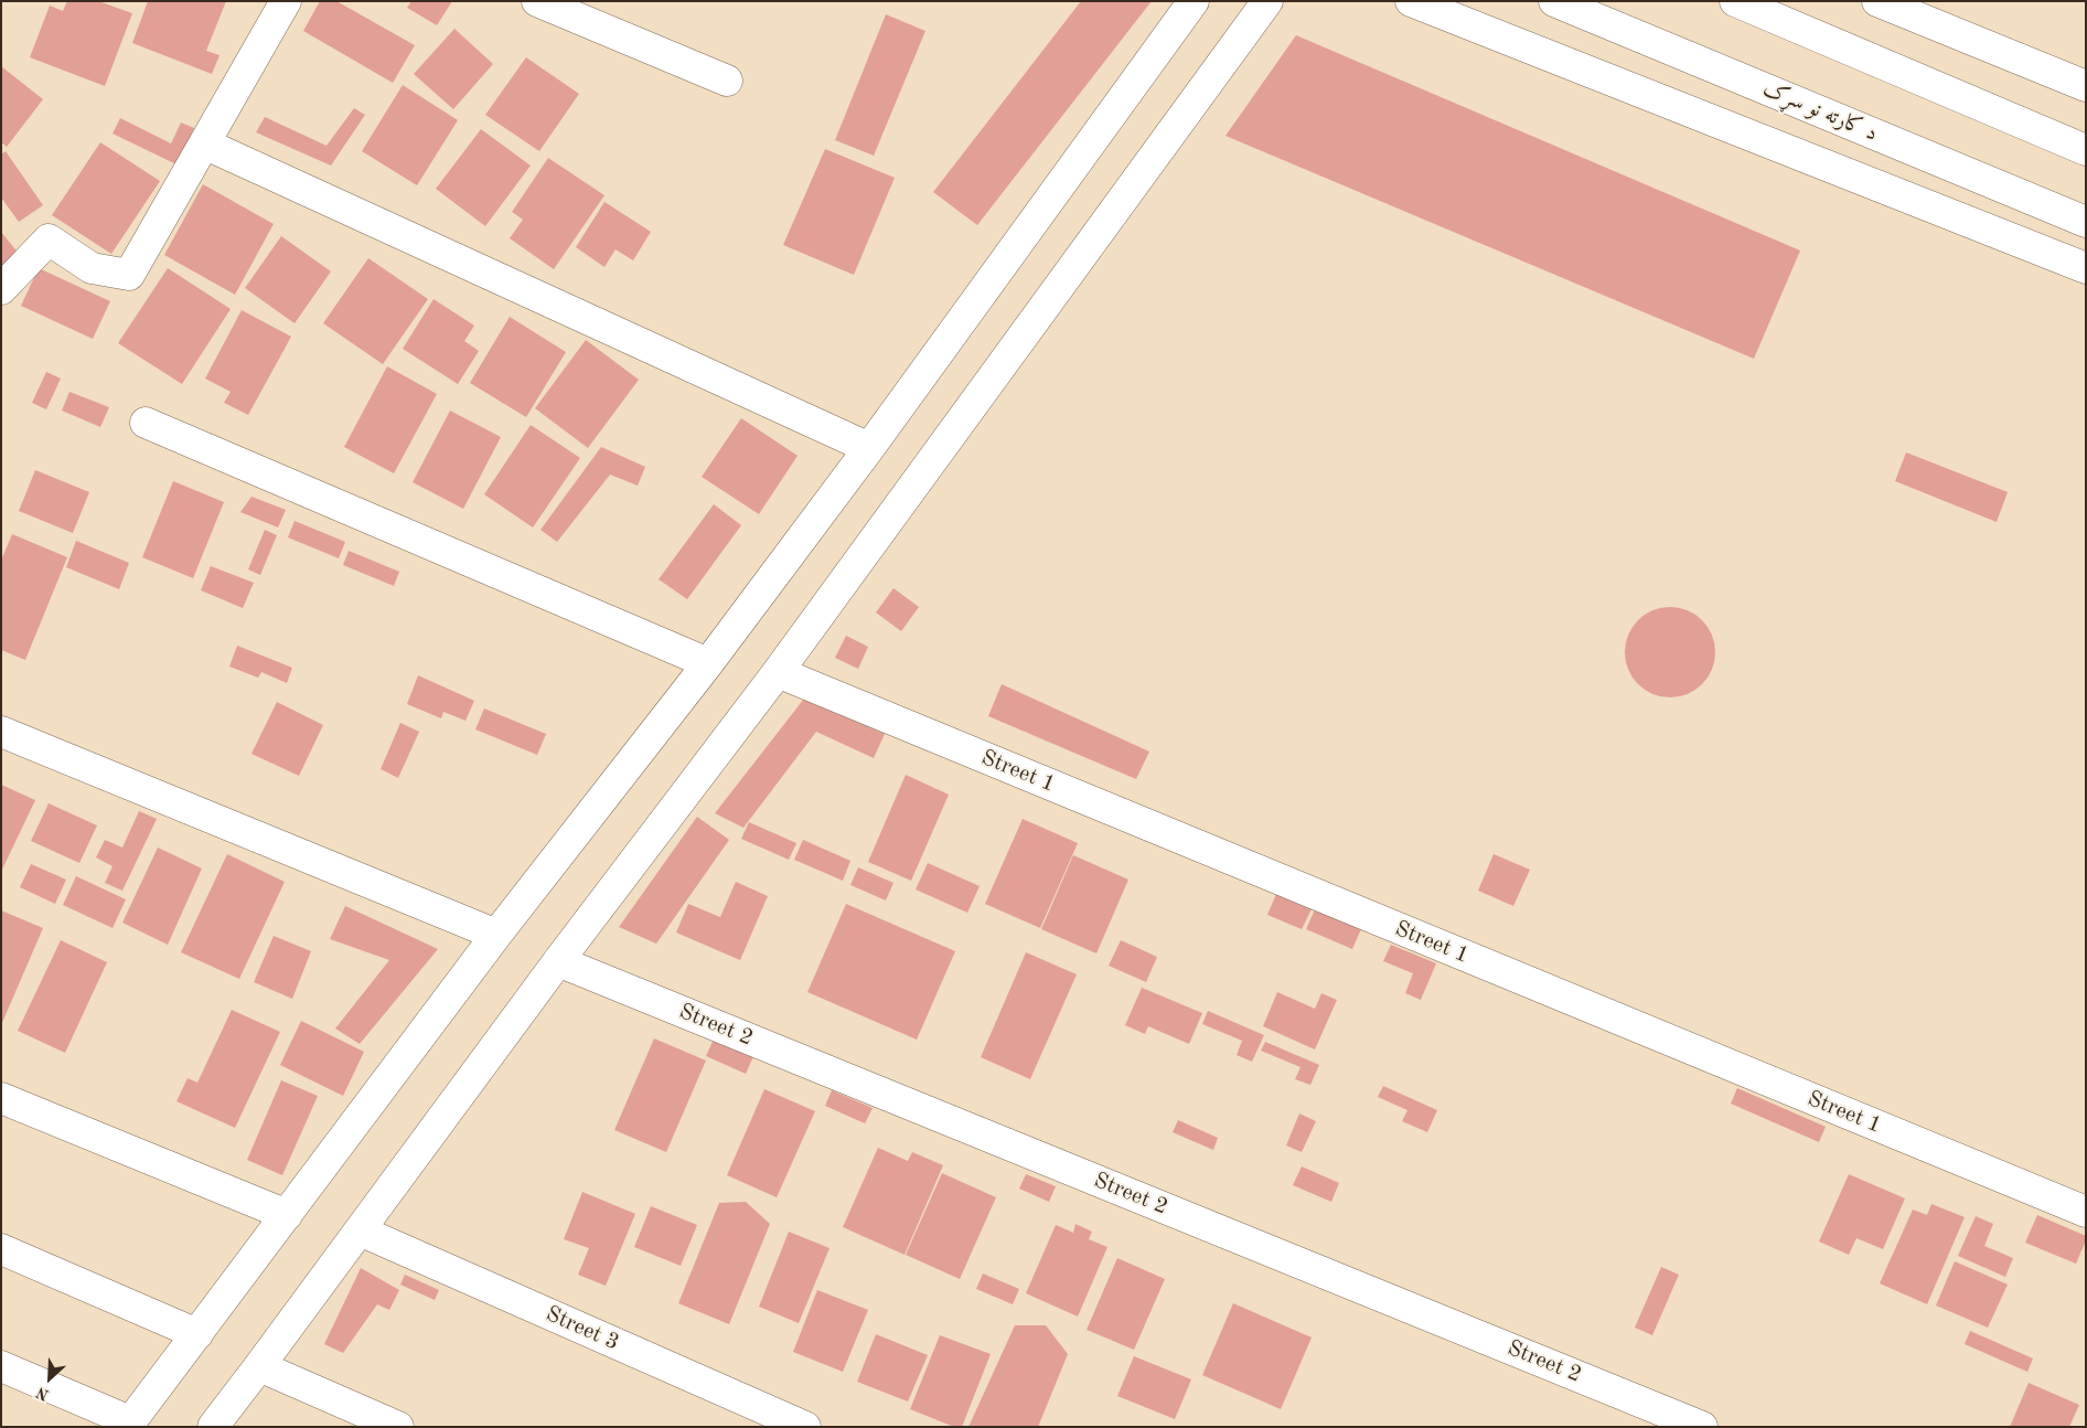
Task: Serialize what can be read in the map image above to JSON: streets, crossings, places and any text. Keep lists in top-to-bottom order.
{
  "streets": {
    "main road": [
      "د کارته نو سړک",
      "Street 1",
      "Street 2",
      "Street 3"
    ]
  },
  "north": "bottom left"
}
